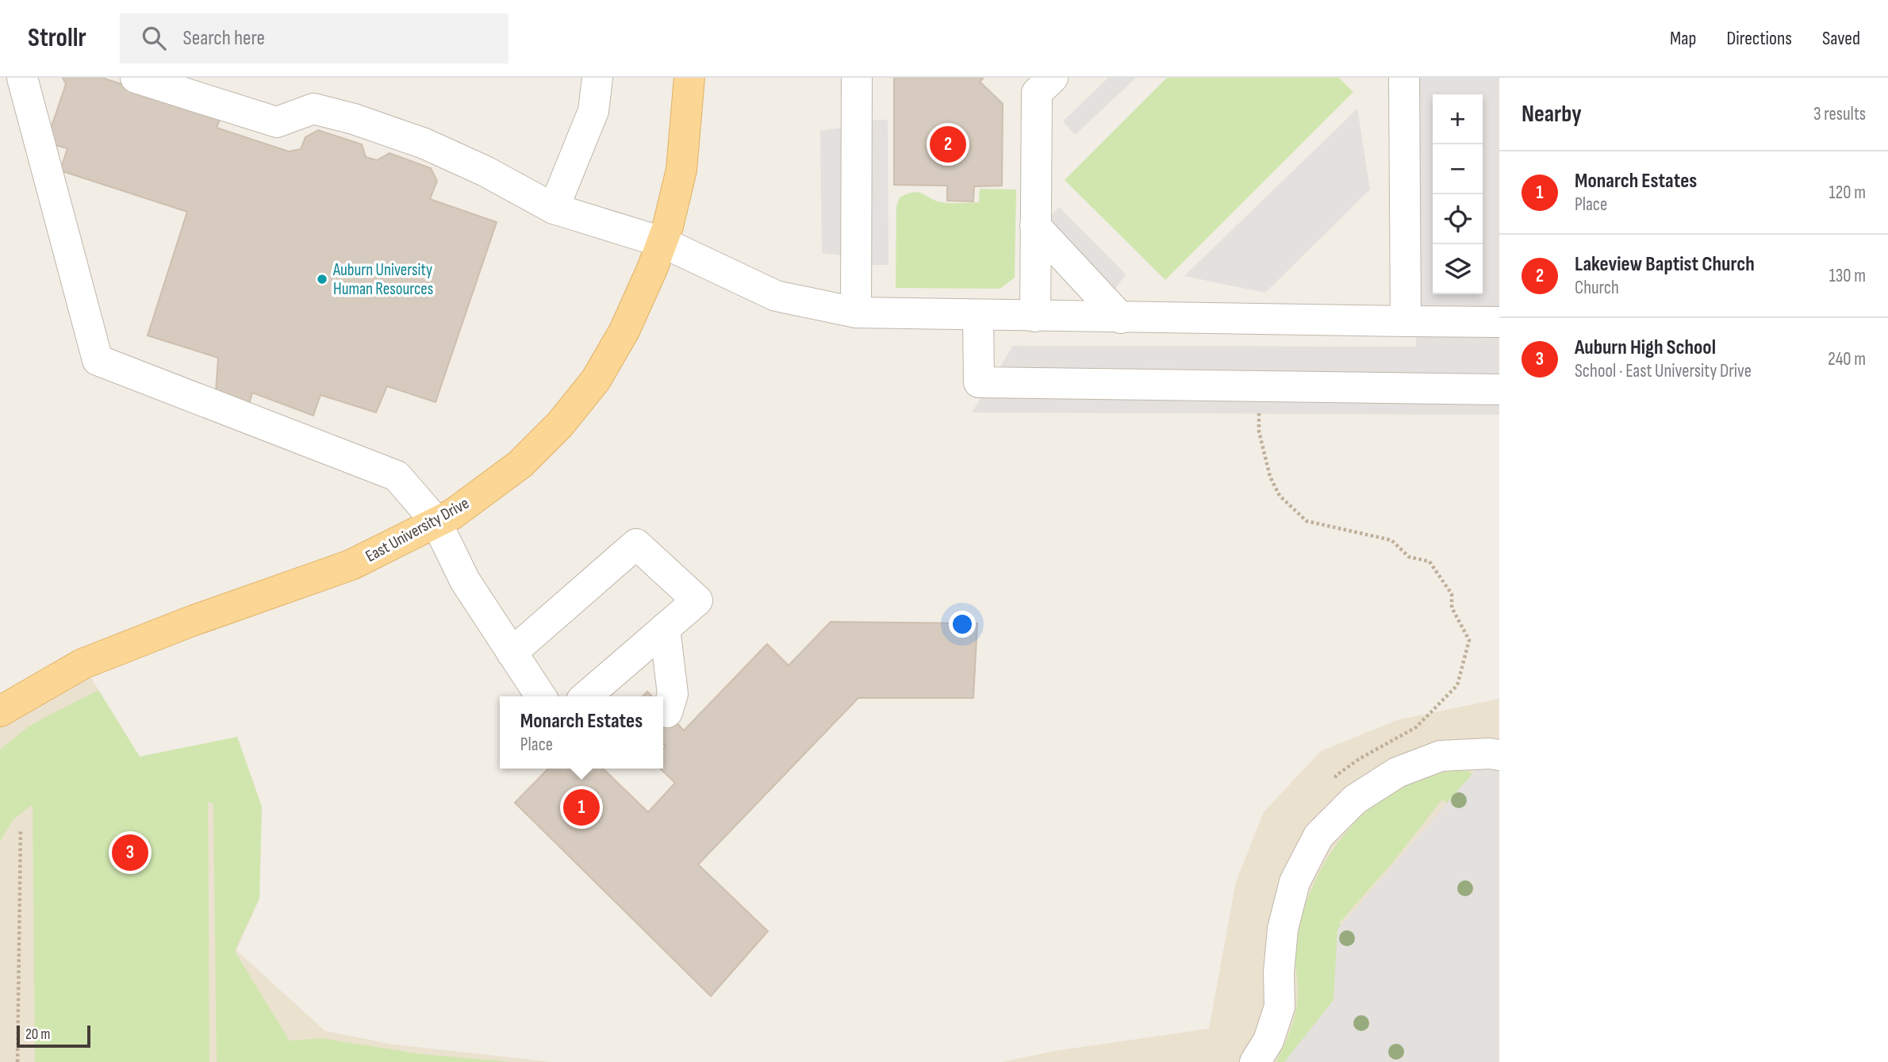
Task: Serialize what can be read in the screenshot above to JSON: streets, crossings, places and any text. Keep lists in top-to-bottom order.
{
  "streets": {
    "main road": ["East University Drive"]
  },
  "places": ["Auburn University Human Resources"],
  "scale_bar": "20 m",
  "page": {
    "header": "Strollr",
    "search": "Search here",
    "nav": ["Map", "Directions", "Saved"],
    "heading": ["Nearby", "3 results"],
    "map_buttons": ["+", "−"],
    "pins": ["2", "1", "3"],
    "list": [
      {
        "mark": "1",
        "name": "Monarch Estates",
        "note": "Place",
        "value": "120 m"
      },
      {
        "mark": "2",
        "name": "Lakeview Baptist Church",
        "note": "Church",
        "value": "130 m"
      },
      {
        "mark": "3",
        "name": "Auburn High School",
        "note": "School · East University Drive",
        "value": "240 m"
      }
    ],
    "popup": ["Monarch Estates", "Place"],
    "scale": "20 m"
  }
}
